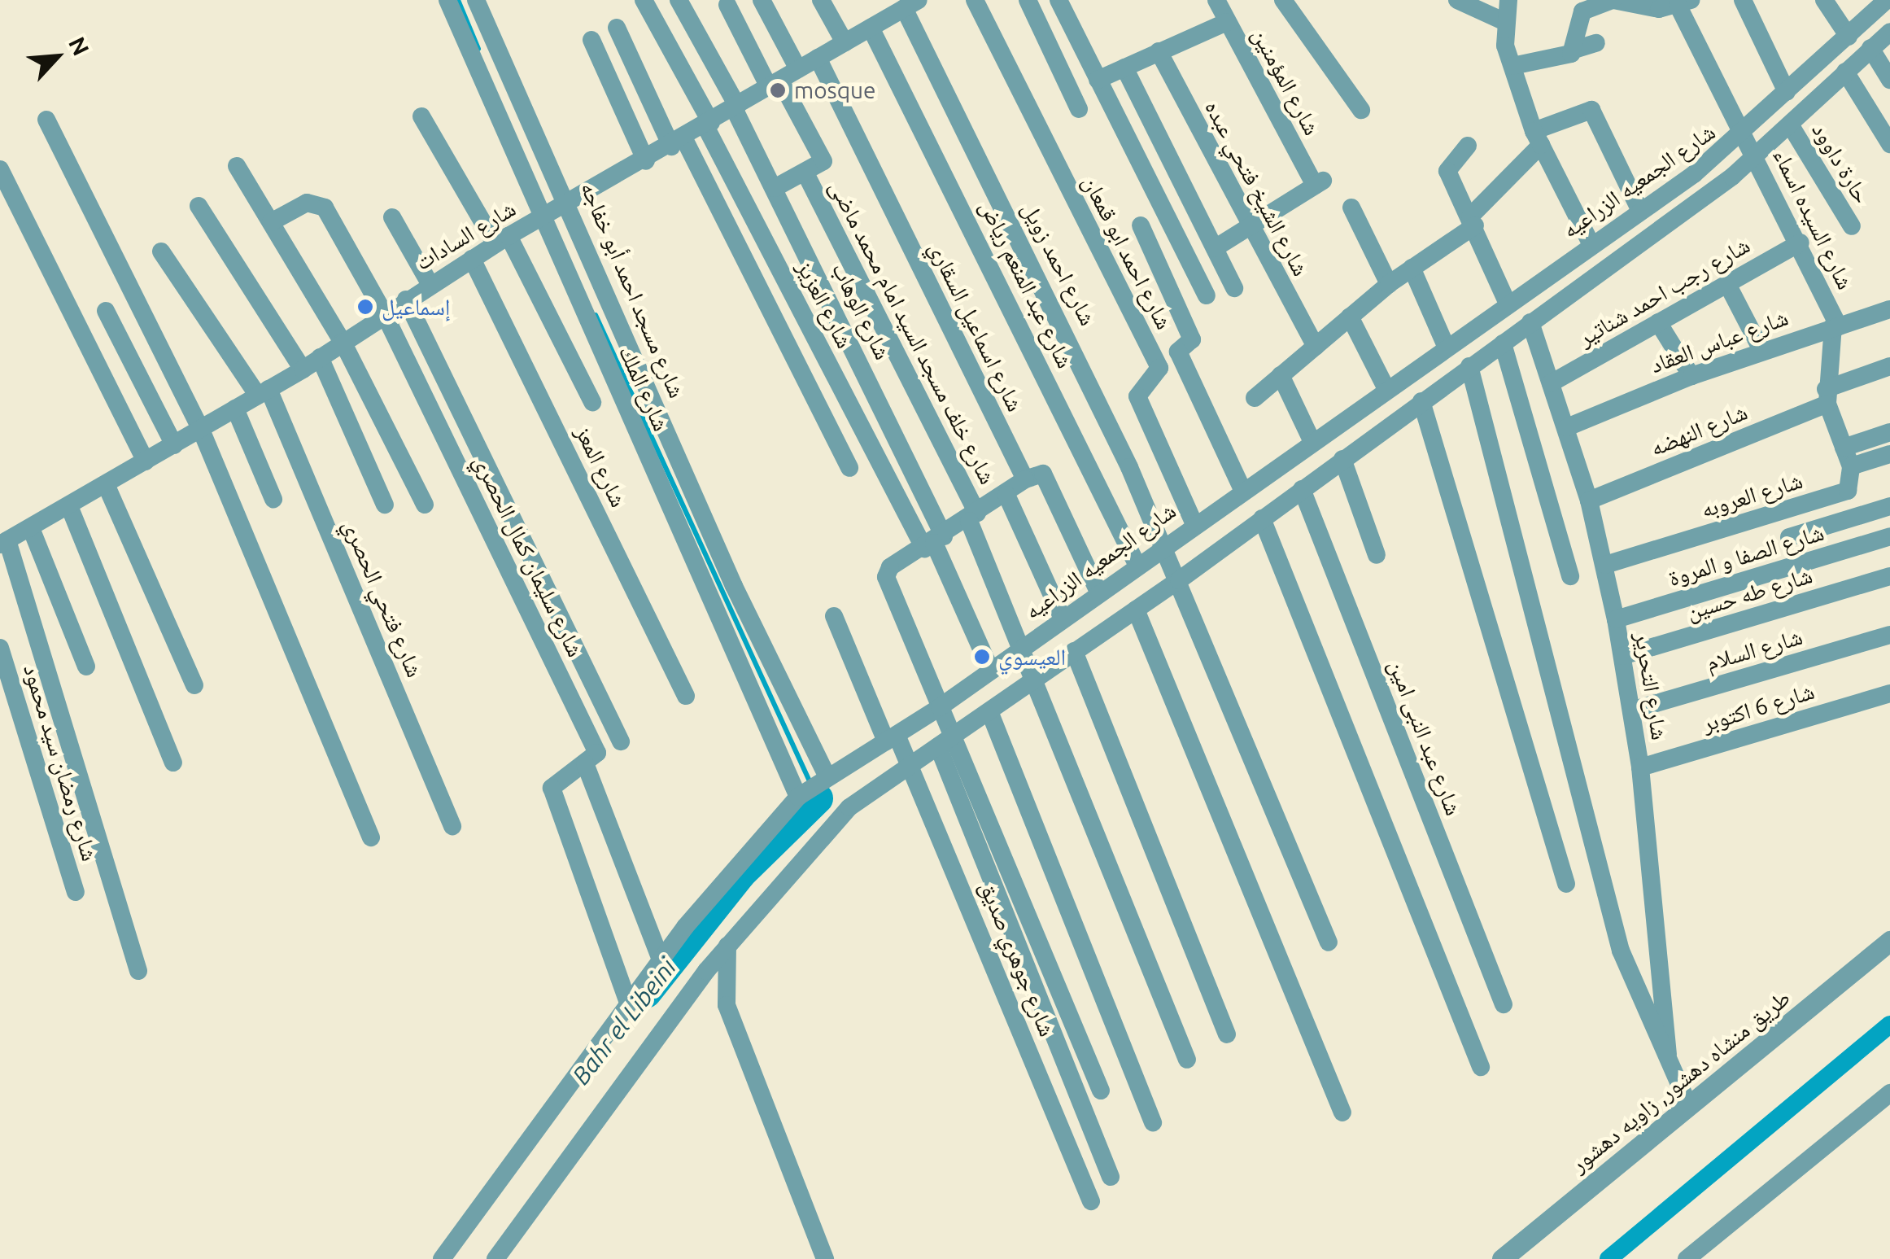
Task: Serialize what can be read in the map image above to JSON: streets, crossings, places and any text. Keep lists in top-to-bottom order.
{
  "streets": {
    "street": [
      "شارع المؤمنين",
      "حارة داوود",
      "شارع الجمعيه الزراعيه",
      "شارع الشيخ فتحي عبده",
      "شارع السيده اسماء",
      "شارع السادات",
      "شارع احمد ابو قمعان",
      "شارع احمد زويل",
      "شارع عبد المنعم رياض",
      "شارع مسجد احمد أبو خفاجه",
      "شارع رجب احمد شناتير",
      "شارع العزيز",
      "شارع الوهاب",
      "شارع اسماعيل السقاري",
      "شارع خلف مسجد السيد امام محمد ماضى",
      "شارع عباس العقاد",
      "شارع الملك",
      "شارع النهضه",
      "شارع المعز",
      "شارع العروبه",
      "شارع الصفا و المروة",
      "شارع سليمان كمال الحصري",
      "شارع طه حسين",
      "شارع فتحي الحصري",
      "شارع السلام",
      "شارع التحرير",
      "شارع 6 اكتوبر",
      "شارع عبد النبى امين",
      "شارع رمضان سيد محمود",
      "شارع جوهري صديق",
      "طريق منشاه دهشور, زاويه دهشور"
    ]
  },
  "crossings": [
    ["شارع المؤمنين", "شارع الشيخ فتحي عبده"],
    ["شارع الجمعيه الزراعيه", "شارع السيده اسماء"],
    ["شارع الجمعيه الزراعيه", "شارع احمد ابو قمعان"],
    ["شارع الجمعيه الزراعيه", "شارع احمد زويل"],
    ["شارع الجمعيه الزراعيه", "شارع عبد المنعم رياض"],
    ["شارع الجمعيه الزراعيه", "شارع مسجد احمد أبو خفاجه"],
    ["شارع الجمعيه الزراعيه", "شارع العزيز"],
    ["شارع الجمعيه الزراعيه", "شارع خلف مسجد السيد امام محمد ماضى"],
    ["شارع الجمعيه الزراعيه", "شارع الملك"],
    ["شارع الجمعيه الزراعيه", "شارع جوهري صديق"],
    ["شارع السيده اسماء", "شارع رجب احمد شناتير"],
    ["شارع السيده اسماء", "شارع عباس العقاد"],
    ["شارع السادات", "شارع احمد زويل"],
    ["شارع السادات", "شارع عبد المنعم رياض"],
    ["شارع السادات", "شارع مسجد احمد أبو خفاجه"],
    ["شارع السادات", "شارع العزيز"],
    ["شارع السادات", "شارع الوهاب"],
    ["شارع السادات", "شارع اسماعيل السقاري"],
    ["شارع السادات", "شارع الملك"],
    ["شارع السادات", "شارع المعز"],
    ["شارع السادات", "شارع سليمان كمال الحصري"],
    ["شارع السادات", "شارع فتحي الحصري"],
    ["شارع رجب احمد شناتير", "شارع التحرير"],
    ["شارع العزيز", "شارع الوهاب"],
    ["شارع عباس العقاد", "شارع التحرير"],
    ["شارع النهضه", "شارع التحرير"],
    ["شارع العروبه", "شارع التحرير"],
    ["شارع الصفا و المروة", "شارع التحرير"],
    ["شارع طه حسين", "شارع التحرير"],
    ["شارع السلام", "شارع التحرير"],
    ["شارع التحرير", "شارع 6 اكتوبر"]
  ],
  "water": ["Bahr el Libeini"],
  "places": ["mosque", "إسماعيل", "العيسوي"],
  "north": "top right"
}
